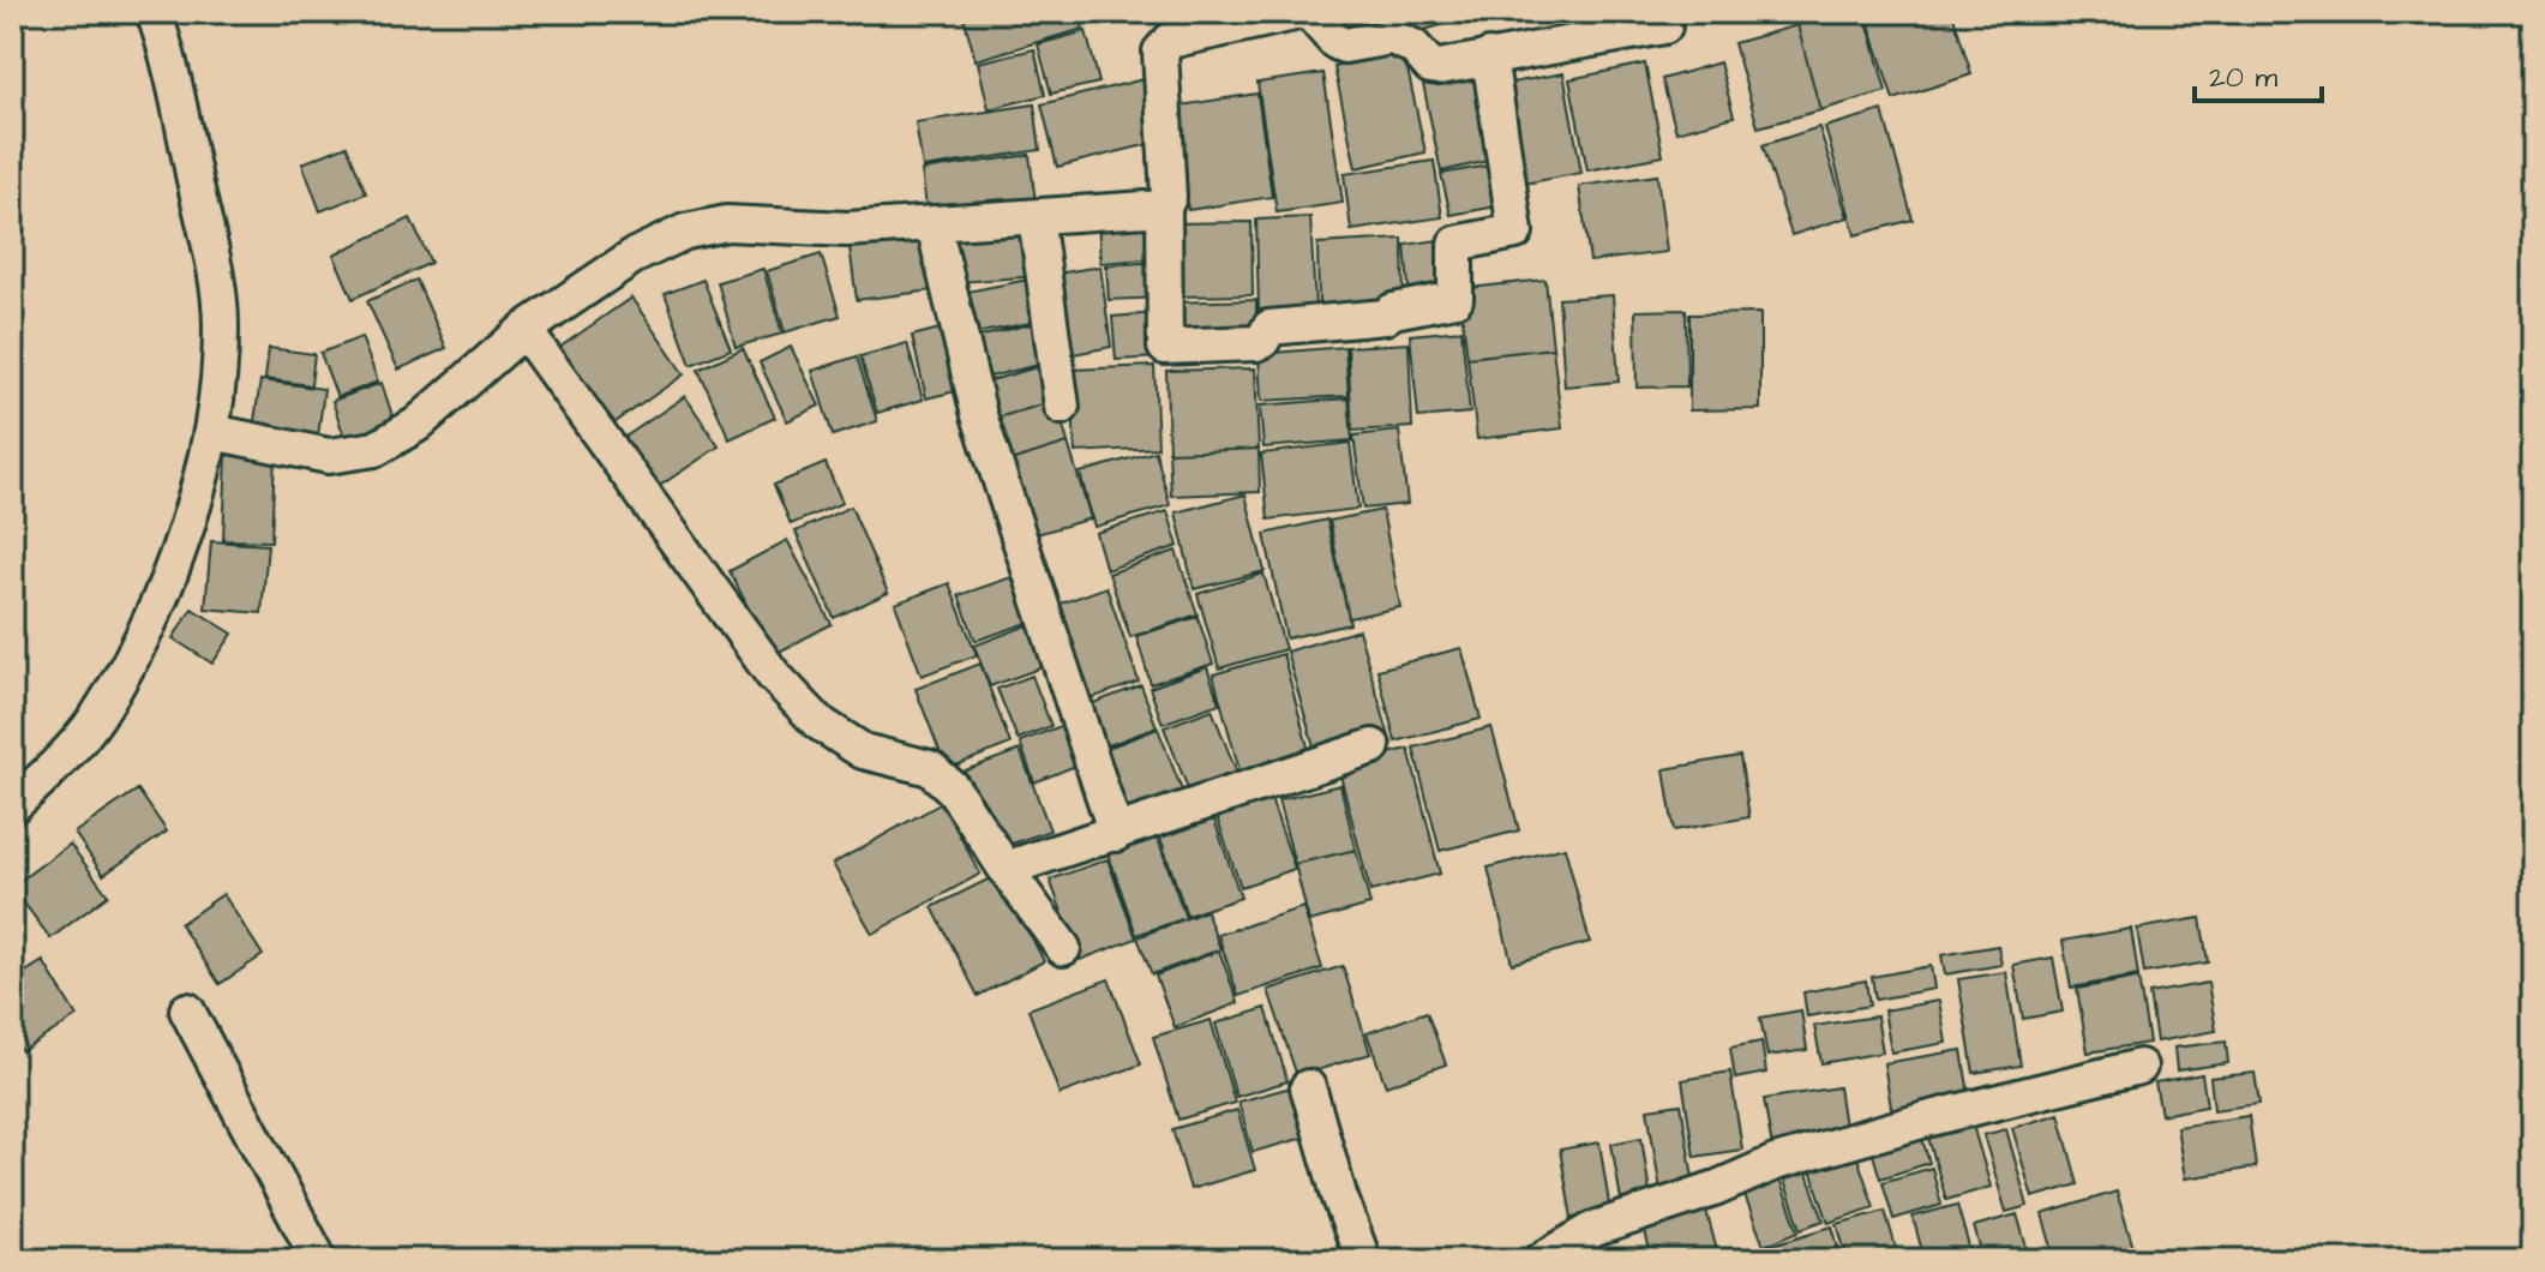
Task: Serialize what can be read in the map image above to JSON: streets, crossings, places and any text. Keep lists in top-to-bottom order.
{
  "scale_bar": "20 m"
}
